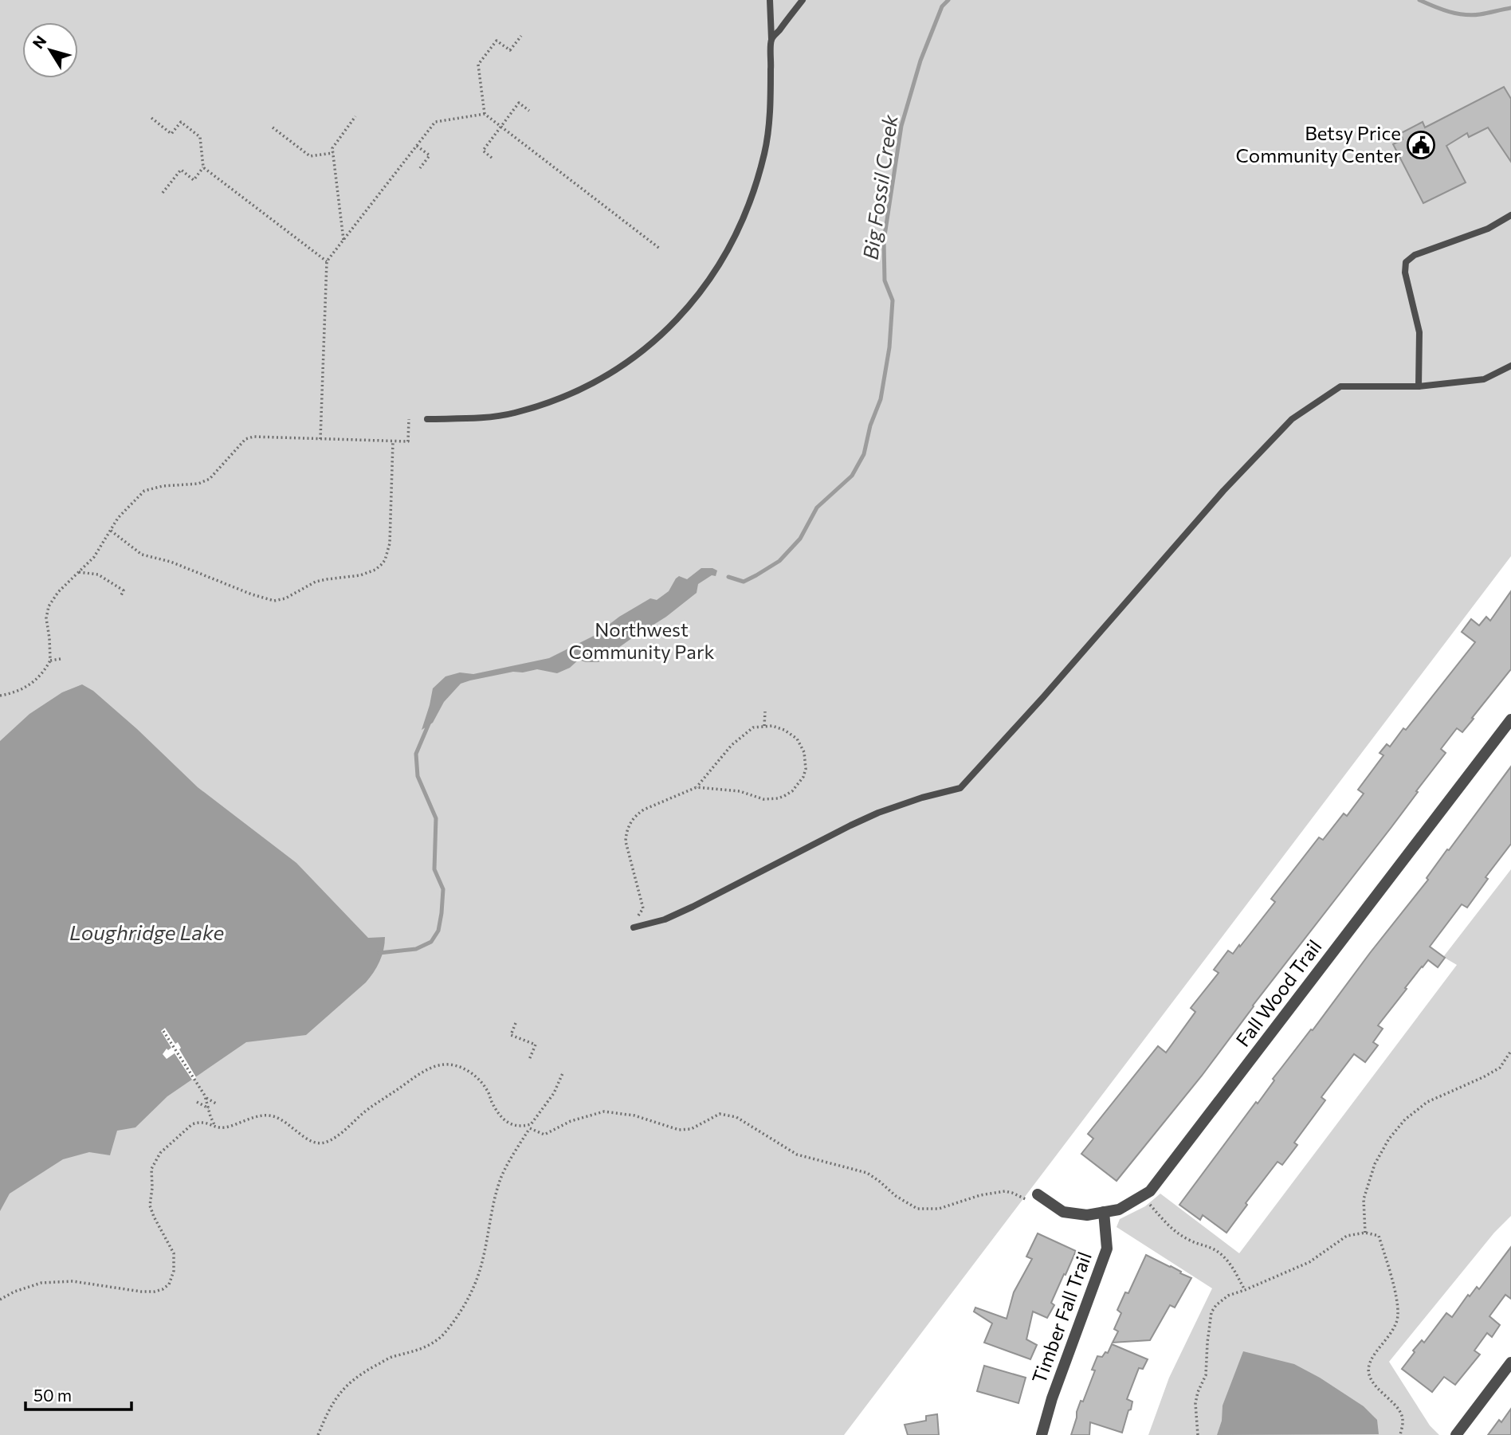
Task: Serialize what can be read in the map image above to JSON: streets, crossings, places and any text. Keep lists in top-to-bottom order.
{
  "streets": {
    "street": ["Fall Wood Trail", "Timber Fall Trail"]
  },
  "crossings": [
    ["Fall Wood Trail", "Timber Fall Trail"]
  ],
  "water": ["Big Fossil Creek", "Loughridge Lake"],
  "parks": ["Northwest Community Park"],
  "places": {
    "public building": ["Betsy Price Community Center"]
  },
  "scale_bar": "50 m",
  "north": "top left"
}
